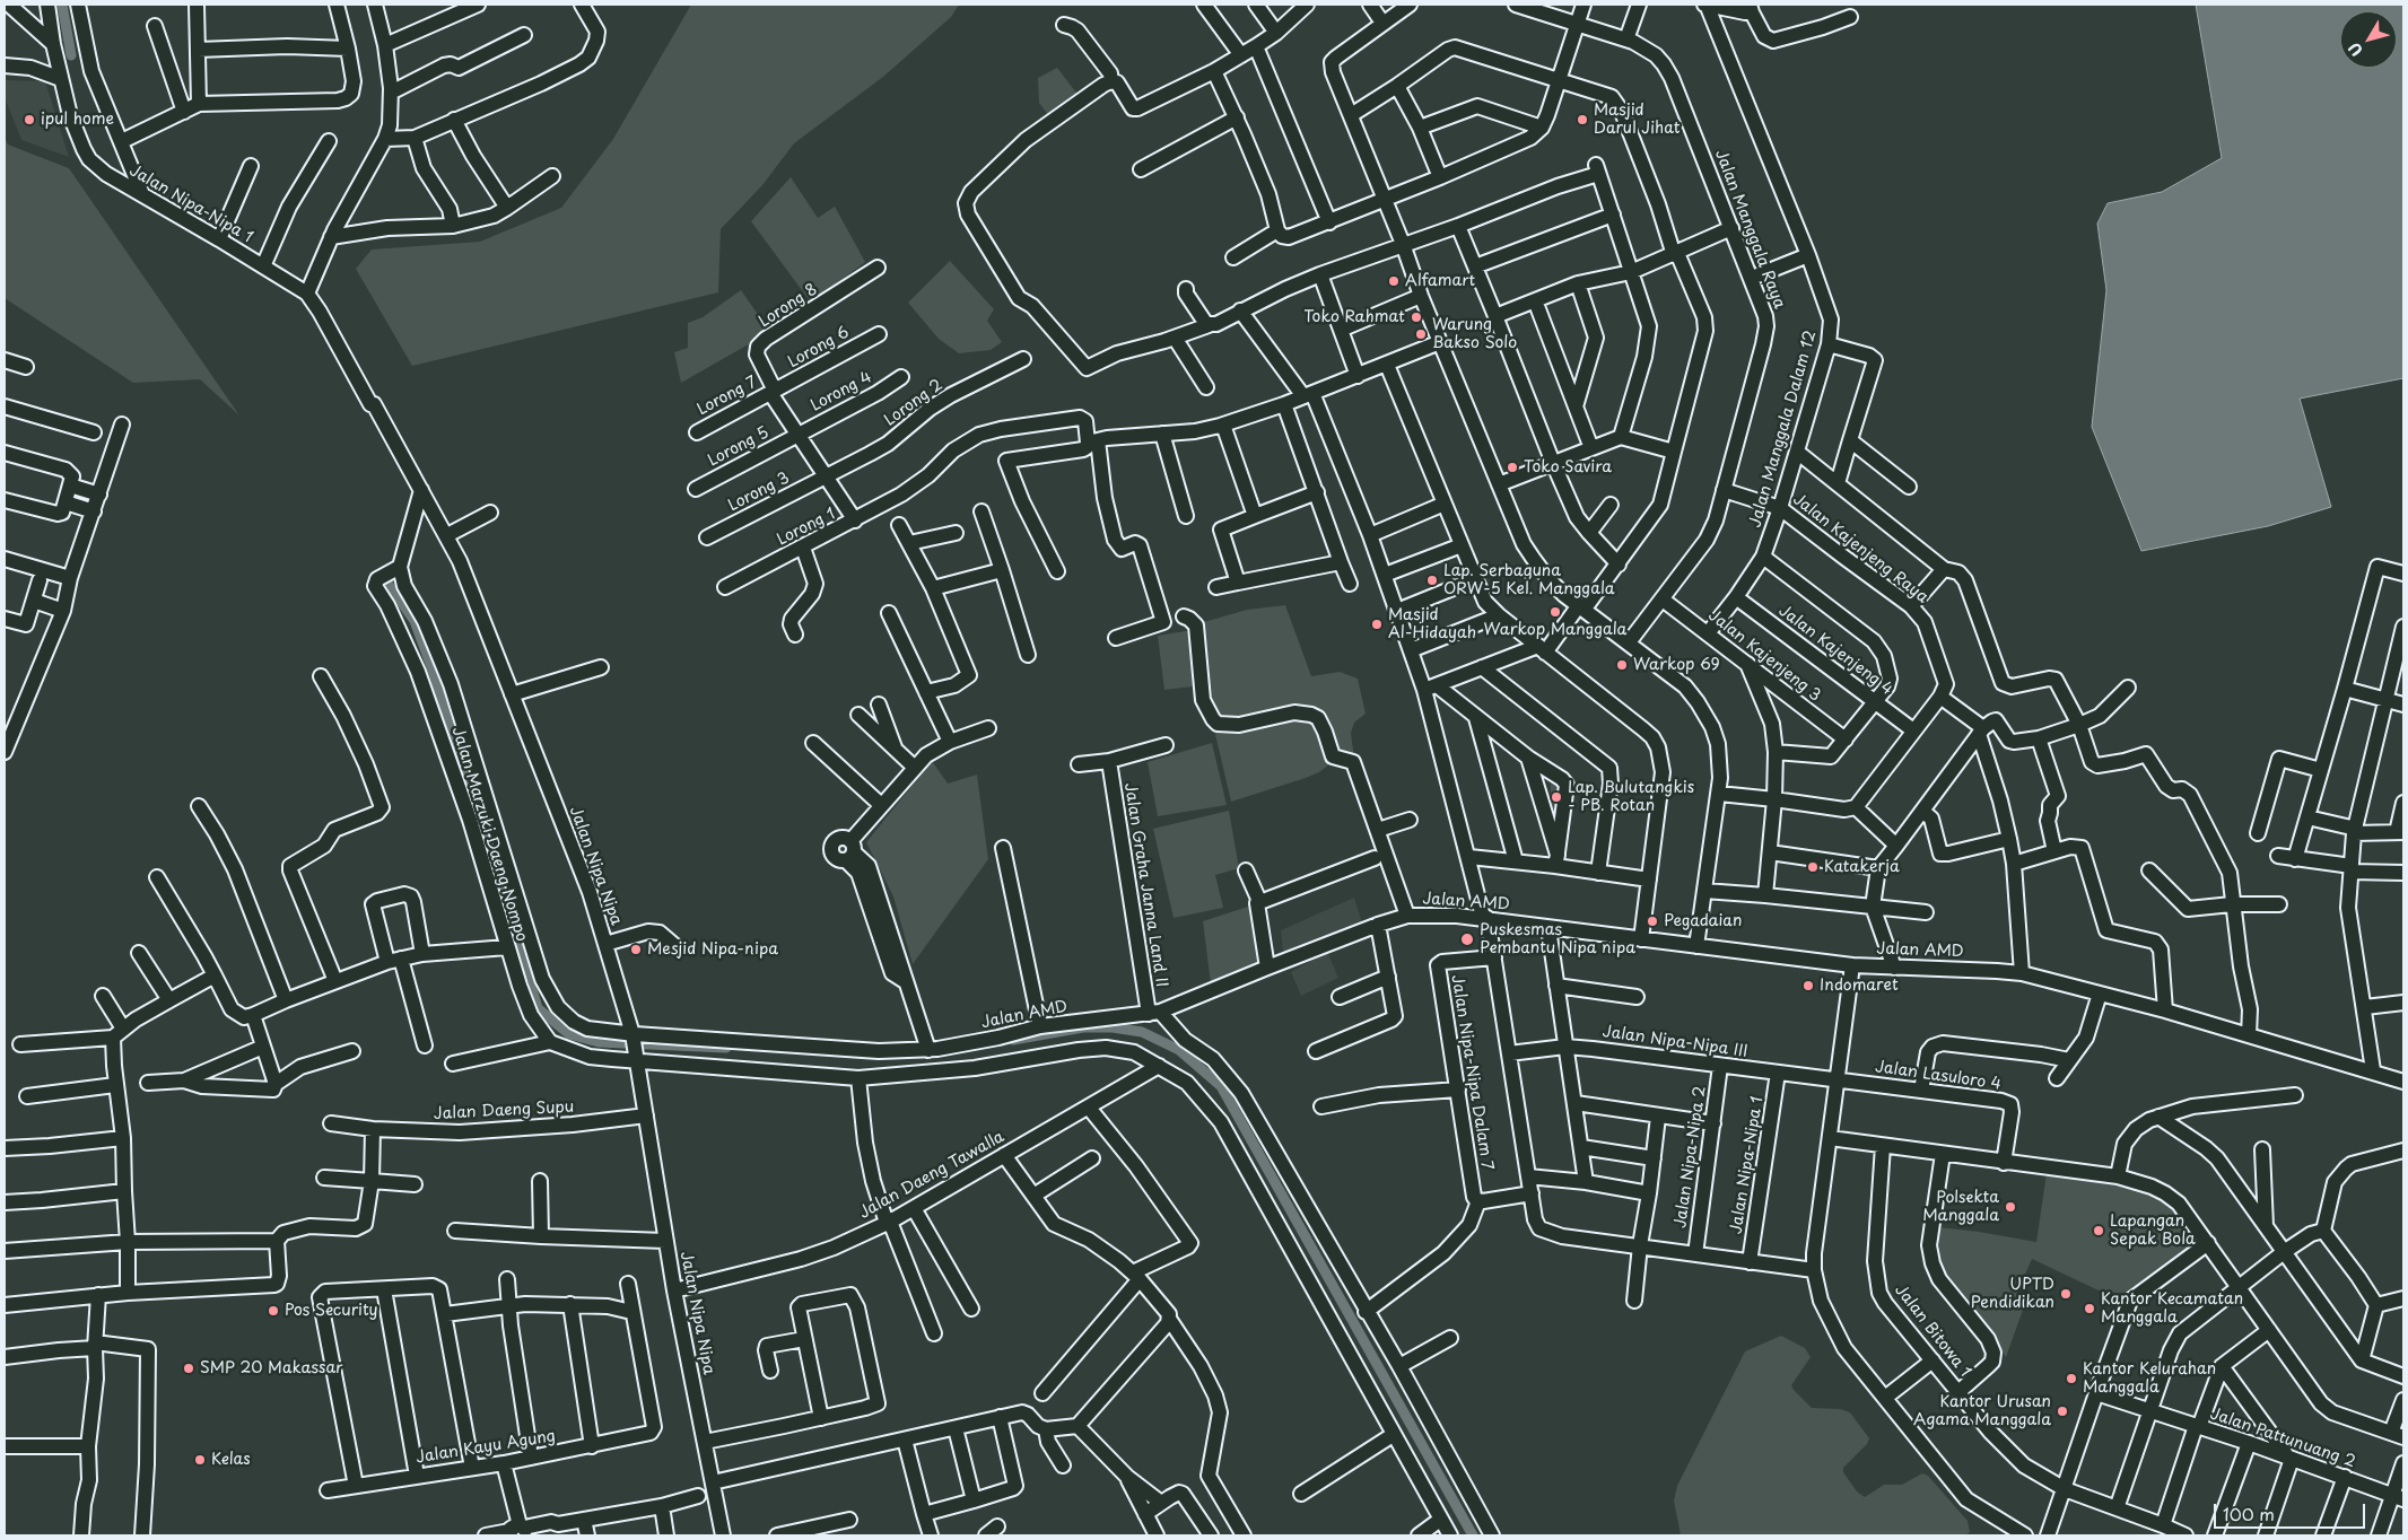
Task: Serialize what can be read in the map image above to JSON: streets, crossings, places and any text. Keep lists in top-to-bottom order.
{
  "streets": {
    "street": [
      "Jalan Nipa-Nipa 1",
      "Jalan Manggala Raya",
      "Lorong 8",
      "Lorong 6",
      "Lorong 4",
      "Lorong 7",
      "Lorong 2",
      "Jalan Manggala Dalam 12",
      "Lorong 5",
      "Lorong 3",
      "Lorong 1",
      "Jalan Kajenjeng Raya",
      "Jalan Kajenjeng 4",
      "Jalan Kajenjeng 3",
      "Jalan Marzuki Daeng Nompo",
      "Jalan Nipa Nipa",
      "Jalan Graha Janna Land II",
      "Jalan AMD",
      "Jalan Nipa-Nipa III",
      "Jalan Nipa-Nipa Dalam 7",
      "Jalan Lasuloro 4",
      "Jalan Daeng Supu",
      "Jalan Nipa-Nipa 2",
      "Jalan Daeng Tawalla",
      "Jalan Bitowa 1",
      "Jalan Pattunuang 2",
      "Jalan Kayu Agung"
    ]
  },
  "crossings": [
    ["Jalan Nipa-Nipa 1", "Jalan Nipa Nipa"],
    ["Jalan Nipa-Nipa 1", "Jalan Nipa-Nipa III"],
    ["Jalan Manggala Raya", "Jalan Kajenjeng Raya"],
    ["Jalan Manggala Raya", "Jalan Kajenjeng 3"],
    ["Lorong 8", "Lorong 6"],
    ["Lorong 8", "Lorong 7"],
    ["Lorong 6", "Lorong 7"],
    ["Lorong 4", "Lorong 5"],
    ["Lorong 2", "Lorong 3"],
    ["Jalan Manggala Dalam 12", "Jalan Kajenjeng Raya"],
    ["Jalan Manggala Dalam 12", "Jalan Kajenjeng 4"],
    ["Jalan Manggala Dalam 12", "Jalan Kajenjeng 3"],
    ["Jalan Marzuki Daeng Nompo", "Jalan AMD"],
    ["Jalan Nipa Nipa", "Jalan AMD"],
    ["Jalan Nipa Nipa", "Jalan Daeng Supu"],
    ["Jalan Nipa Nipa", "Jalan Daeng Tawalla"],
    ["Jalan Graha Janna Land II", "Jalan AMD"],
    ["Jalan Nipa-Nipa III", "Jalan Lasuloro 4"],
    ["Jalan Nipa-Nipa III", "Jalan Nipa-Nipa 2"]
  ],
  "places": [
    "ipul home",
    "Masjid Darul Jihat",
    "Alfamart",
    "Toko Rahmat",
    "Warung Bakso Solo",
    "Toko Savira",
    "Lap. Serbaguna ORW-5 Kel. Manggala",
    "Warkop Manggala",
    "Masjid Al-Hidayah",
    "Warkop 69",
    "Lap. Bulutangkis - PB. Rotan",
    "Katakerja",
    "Pegadaian",
    "Puskesmas Pembantu Nipa nipa",
    "Mesjid Nipa-nipa",
    "Indomaret",
    "Polsekta Manggala",
    "Lapangan Sepak Bola",
    "UPTD Pendidikan",
    "Kantor Kecamatan Manggala",
    "Pos Security",
    "SMP 20 Makassar",
    "Kantor Kelurahan Manggala",
    "Kantor Urusan Agama Manggala",
    "Kelas"
  ],
  "scale_bar": "100 m",
  "north": "bottom left"
}
